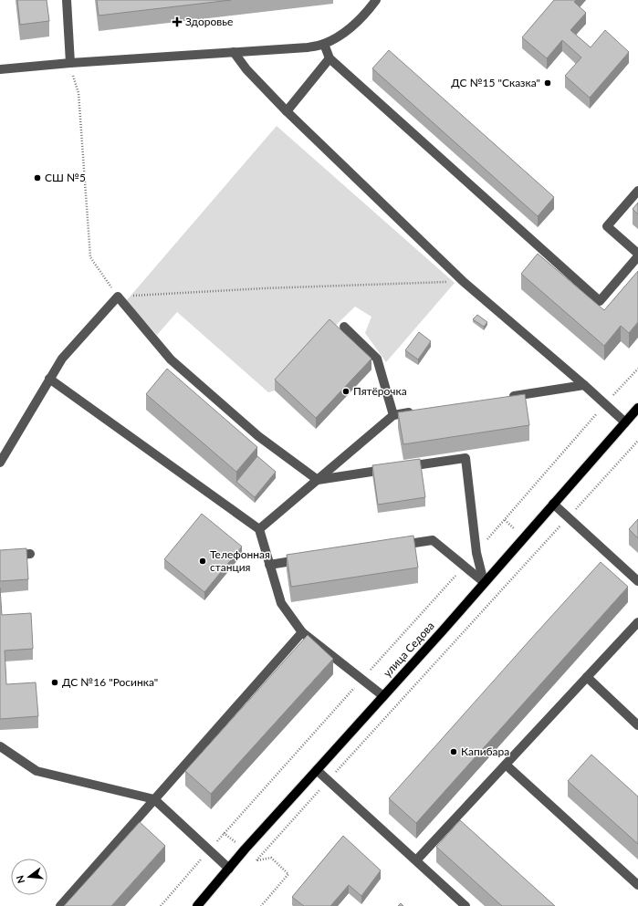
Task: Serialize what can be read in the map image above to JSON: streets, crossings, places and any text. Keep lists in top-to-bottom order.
{
  "streets": {
    "main road": ["улица Седова"]
  },
  "places": {
    "health": ["Здоровье"],
    "other": [
      "ДС №15 \"Сказка\"",
      "СШ №5",
      "Пятёрочка",
      "Телефонная станция",
      "ДС №16 \"Росинка\"",
      "Капибара"
    ]
  },
  "north": "left"
}
